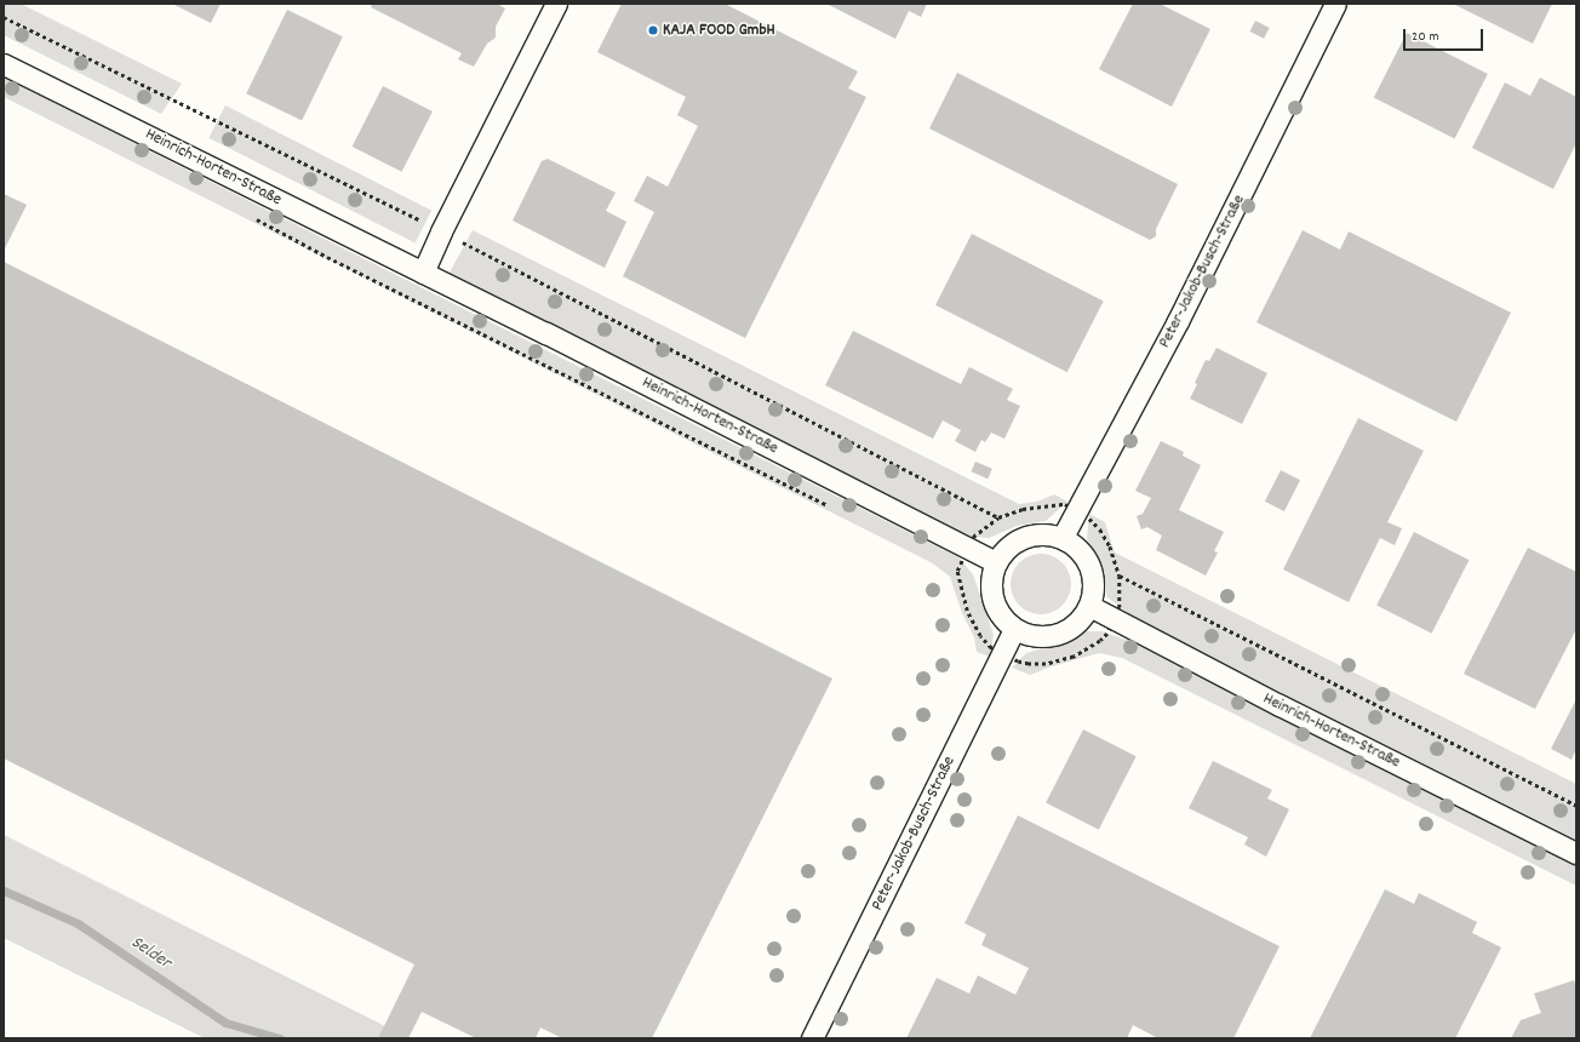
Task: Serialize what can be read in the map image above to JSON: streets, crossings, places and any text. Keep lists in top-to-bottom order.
{
  "streets": {
    "street": ["Heinrich-Horten-Straße", "Peter-Jakob-Busch-Straße"]
  },
  "crossings": [
    ["Heinrich-Horten-Straße", "Peter-Jakob-Busch-Straße"]
  ],
  "water": ["Selder"],
  "places": ["KAJA FOOD GmbH"],
  "scale_bar": "20 m"
}
